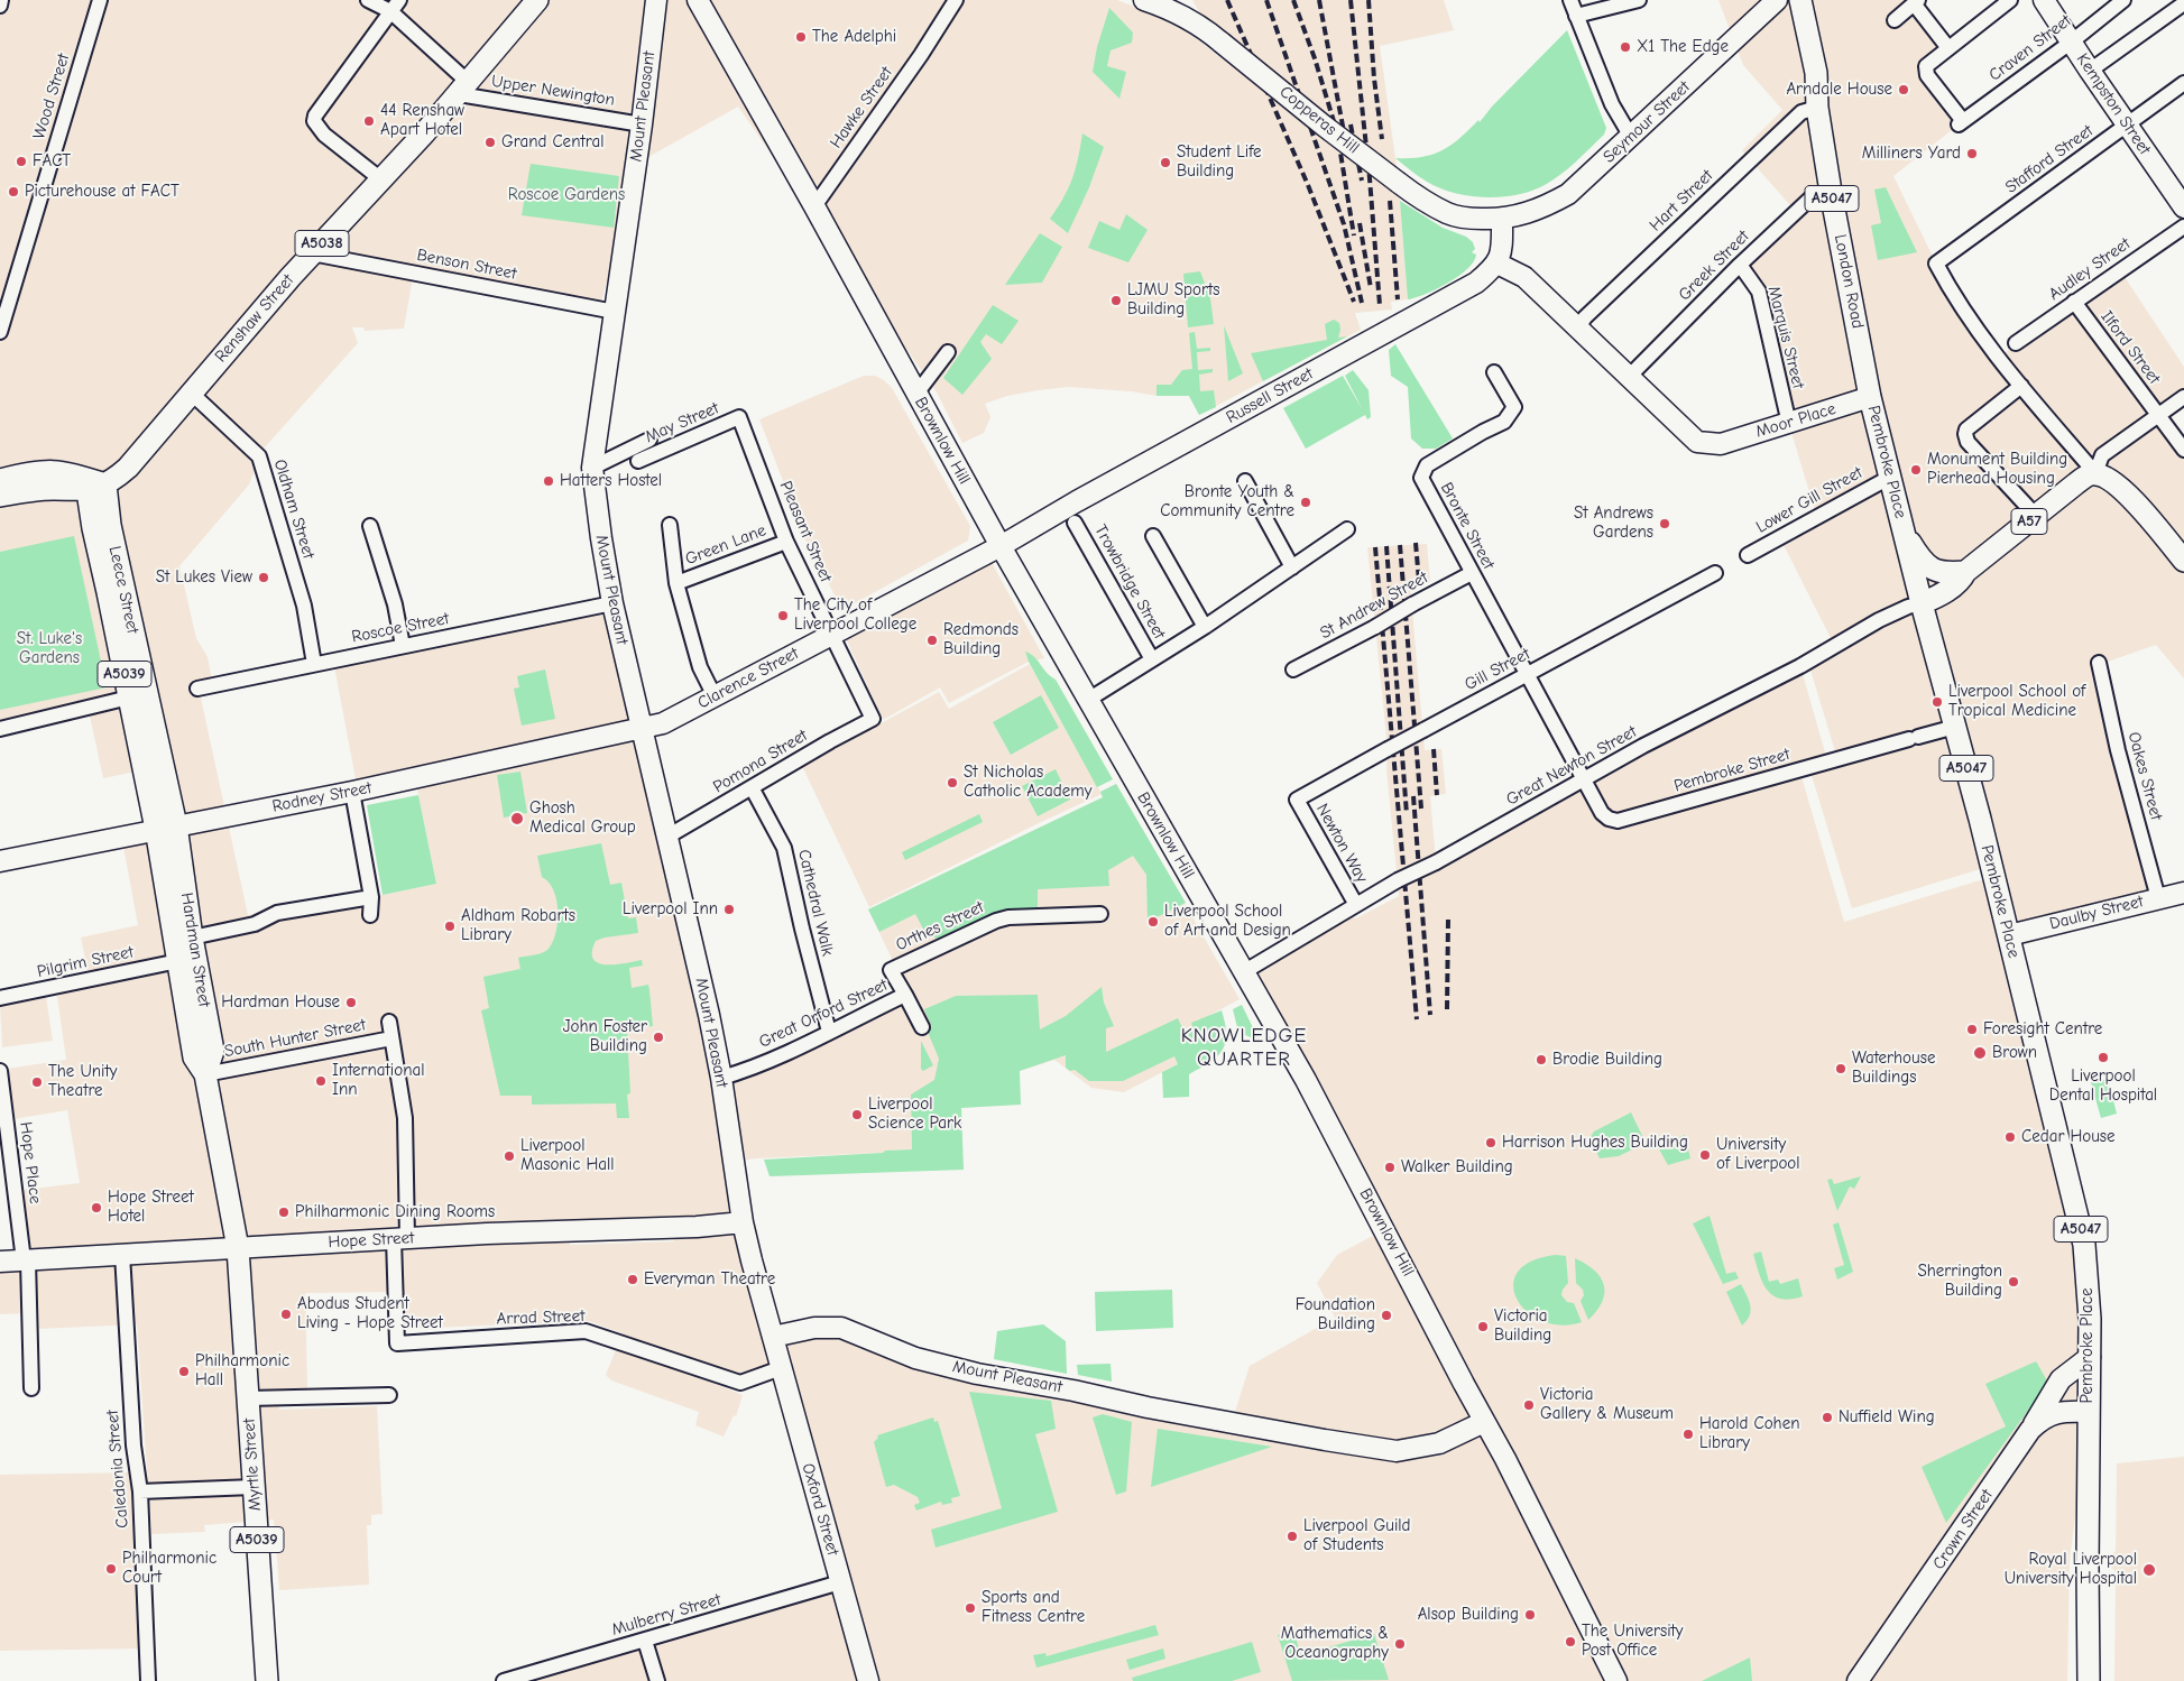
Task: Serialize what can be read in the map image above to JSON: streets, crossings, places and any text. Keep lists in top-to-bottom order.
{
  "streets": {
    "main road": [
      "A5047",
      "A5038",
      "London Road",
      "Renshaw Street",
      "Pembroke Place",
      "A57",
      "Leece Street",
      "A5039",
      "Hardman Street",
      "Myrtle Street"
    ],
    "street": [
      "Craven Street",
      "Upper Newington",
      "Wood Street",
      "Kempston Street",
      "Mount Pleasant",
      "Hawke Street",
      "Copperas Hill",
      "Seymour Street",
      "Stafford Street",
      "Hart Street",
      "Benson Street",
      "Greek Street",
      "Audley Street",
      "Marquis Street",
      "Ilford Street",
      "Russell Street",
      "Moor Place",
      "May Street",
      "Brownlow Hill",
      "Lower Gill Street",
      "Oldham Street",
      "Bronte Street",
      "Pleasant Street",
      "Green Lane",
      "Trowbridge Street",
      "St Andrew Street",
      "Roscoe Street",
      "Gill Street",
      "Clarence Street",
      "Pomona Street",
      "Great Newton Street",
      "Pembroke Street",
      "Oakes Street",
      "Rodney Street",
      "Newton Way",
      "Cathedral Walk",
      "Daulby Street",
      "Orthes Street",
      "Pilgrim Street",
      "Great Orford Street",
      "South Hunter Street",
      "Hope Place",
      "Hope Street",
      "Arrad Street",
      "Caledonia Street",
      "Oxford Street",
      "Crown Street",
      "Mulberry Street"
    ]
  },
  "crossings": [
    ["Craven Street", "Kempston Street"],
    ["Upper Newington", "Mount Pleasant"],
    ["Upper Newington", "Renshaw Street"],
    ["Kempston Street", "Stafford Street"],
    ["Mount Pleasant", "Benson Street"],
    ["Mount Pleasant", "Brownlow Hill"],
    ["Mount Pleasant", "Roscoe Street"],
    ["Mount Pleasant", "Clarence Street"],
    ["Mount Pleasant", "Pomona Street"],
    ["Mount Pleasant", "Rodney Street"],
    ["Mount Pleasant", "Great Orford Street"],
    ["Mount Pleasant", "Hope Street"],
    ["Mount Pleasant", "Oxford Street"],
    ["Hawke Street", "Brownlow Hill"],
    ["Copperas Hill", "Seymour Street"],
    ["A5047", "Pembroke Place"],
    ["A5047", "Crown Street"],
    ["Hart Street", "London Road"],
    ["Benson Street", "Renshaw Street"],
    ["Greek Street", "London Road"],
    ["Greek Street", "Marquis Street"],
    ["Greek Street", "Moor Place"],
    ["Audley Street", "Ilford Street"],
    ["London Road", "Moor Place"],
    ["London Road", "Pembroke Place"],
    ["Renshaw Street", "Oldham Street"],
    ["Renshaw Street", "Leece Street"],
    ["Marquis Street", "Moor Place"],
    ["Russell Street", "Brownlow Hill"],
    ["Russell Street", "Clarence Street"],
    ["Moor Place", "Pembroke Place"],
    ["May Street", "Pleasant Street"],
    ["Brownlow Hill", "Trowbridge Street"],
    ["Brownlow Hill", "Clarence Street"],
    ["Brownlow Hill", "Great Newton Street"],
    ["Pembroke Place", "Lower Gill Street"],
    ["Pembroke Place", "A57"],
    ["Pembroke Place", "Great Newton Street"],
    ["Pembroke Place", "Pembroke Street"],
    ["Pembroke Place", "Daulby Street"],
    ["Pembroke Place", "Crown Street"],
    ["Oldham Street", "Roscoe Street"],
    ["A57", "Great Newton Street"],
    ["Bronte Street", "St Andrew Street"],
    ["Bronte Street", "Gill Street"],
    ["Bronte Street", "Great Newton Street"],
    ["Bronte Street", "Pembroke Street"],
    ["Pleasant Street", "Green Lane"],
    ["Pleasant Street", "Clarence Street"],
    ["Pleasant Street", "Pomona Street"],
    ["Green Lane", "Clarence Street"],
    ["Leece Street", "Rodney Street"],
    ["Leece Street", "Hardman Street"],
    ["Gill Street", "Newton Way"],
    ["Clarence Street", "Rodney Street"],
    ["Pomona Street", "Cathedral Walk"],
    ["Great Newton Street", "Pembroke Street"],
    ["Great Newton Street", "Newton Way"],
    ["Oakes Street", "Daulby Street"],
    ["Rodney Street", "Hardman Street"],
    ["Cathedral Walk", "Great Orford Street"],
    ["Orthes Street", "Great Orford Street"],
    ["Hardman Street", "Pilgrim Street"],
    ["Hardman Street", "South Hunter Street"],
    ["Hardman Street", "Hope Street"],
    ["Hardman Street", "Myrtle Street"],
    ["Hope Place", "Hope Street"],
    ["Hope Street", "Arrad Street"],
    ["Hope Street", "Myrtle Street"],
    ["Hope Street", "Caledonia Street"],
    ["Arrad Street", "Oxford Street"],
    ["Oxford Street", "Mulberry Street"]
  ],
  "districts": ["KNOWLEDGE QUARTER"],
  "parks": ["Roscoe Gardens", "St. Luke's Gardens"],
  "places": [
    "The Adelphi",
    "X1 The Edge",
    "Arndale House",
    "44 Renshaw Apart Hotel",
    "Grand Central",
    "Milliners Yard",
    "FACT",
    "Student Life Building",
    "Picturehouse at FACT",
    "LJMU Sports Building",
    "Monument Building Pierhead Housing",
    "Hatters Hostel",
    "Bronte Youth & Community Centre",
    "St Andrews Gardens",
    "St Lukes View",
    "The City of Liverpool College",
    "Redmonds Building",
    "Liverpool School of Tropical Medicine",
    "St Nicholas Catholic Academy",
    "Ghosh Medical Group",
    "Liverpool Inn",
    "Liverpool School of Art and Design",
    "Aldham Robarts Library",
    "Hardman House",
    "Foresight Centre",
    "John Foster Building",
    "Brown",
    "Liverpool Dental Hospital",
    "Brodie Building",
    "Waterhouse Buildings",
    "International Inn",
    "The Unity Theatre",
    "Liverpool Science Park",
    "Cedar House",
    "Harrison Hughes Building",
    "University of Liverpool",
    "Liverpool Masonic Hall",
    "Walker Building",
    "Hope Street Hotel",
    "Philharmonic Dining Rooms",
    "Everyman Theatre",
    "Sherrington Building",
    "Abodus Student Living - Hope Street",
    "Foundation Building",
    "Victoria Building",
    "Philharmonic Hall",
    "Victoria Gallery & Museum",
    "Nuffield Wing",
    "Harold Cohen Library",
    "Liverpool Guild of Students",
    "Philharmonic Court",
    "Royal Liverpool University Hospital",
    "Sports and Fitness Centre",
    "Alsop Building",
    "The University Post Office",
    "Mathematics & Oceanography"
  ]
}
